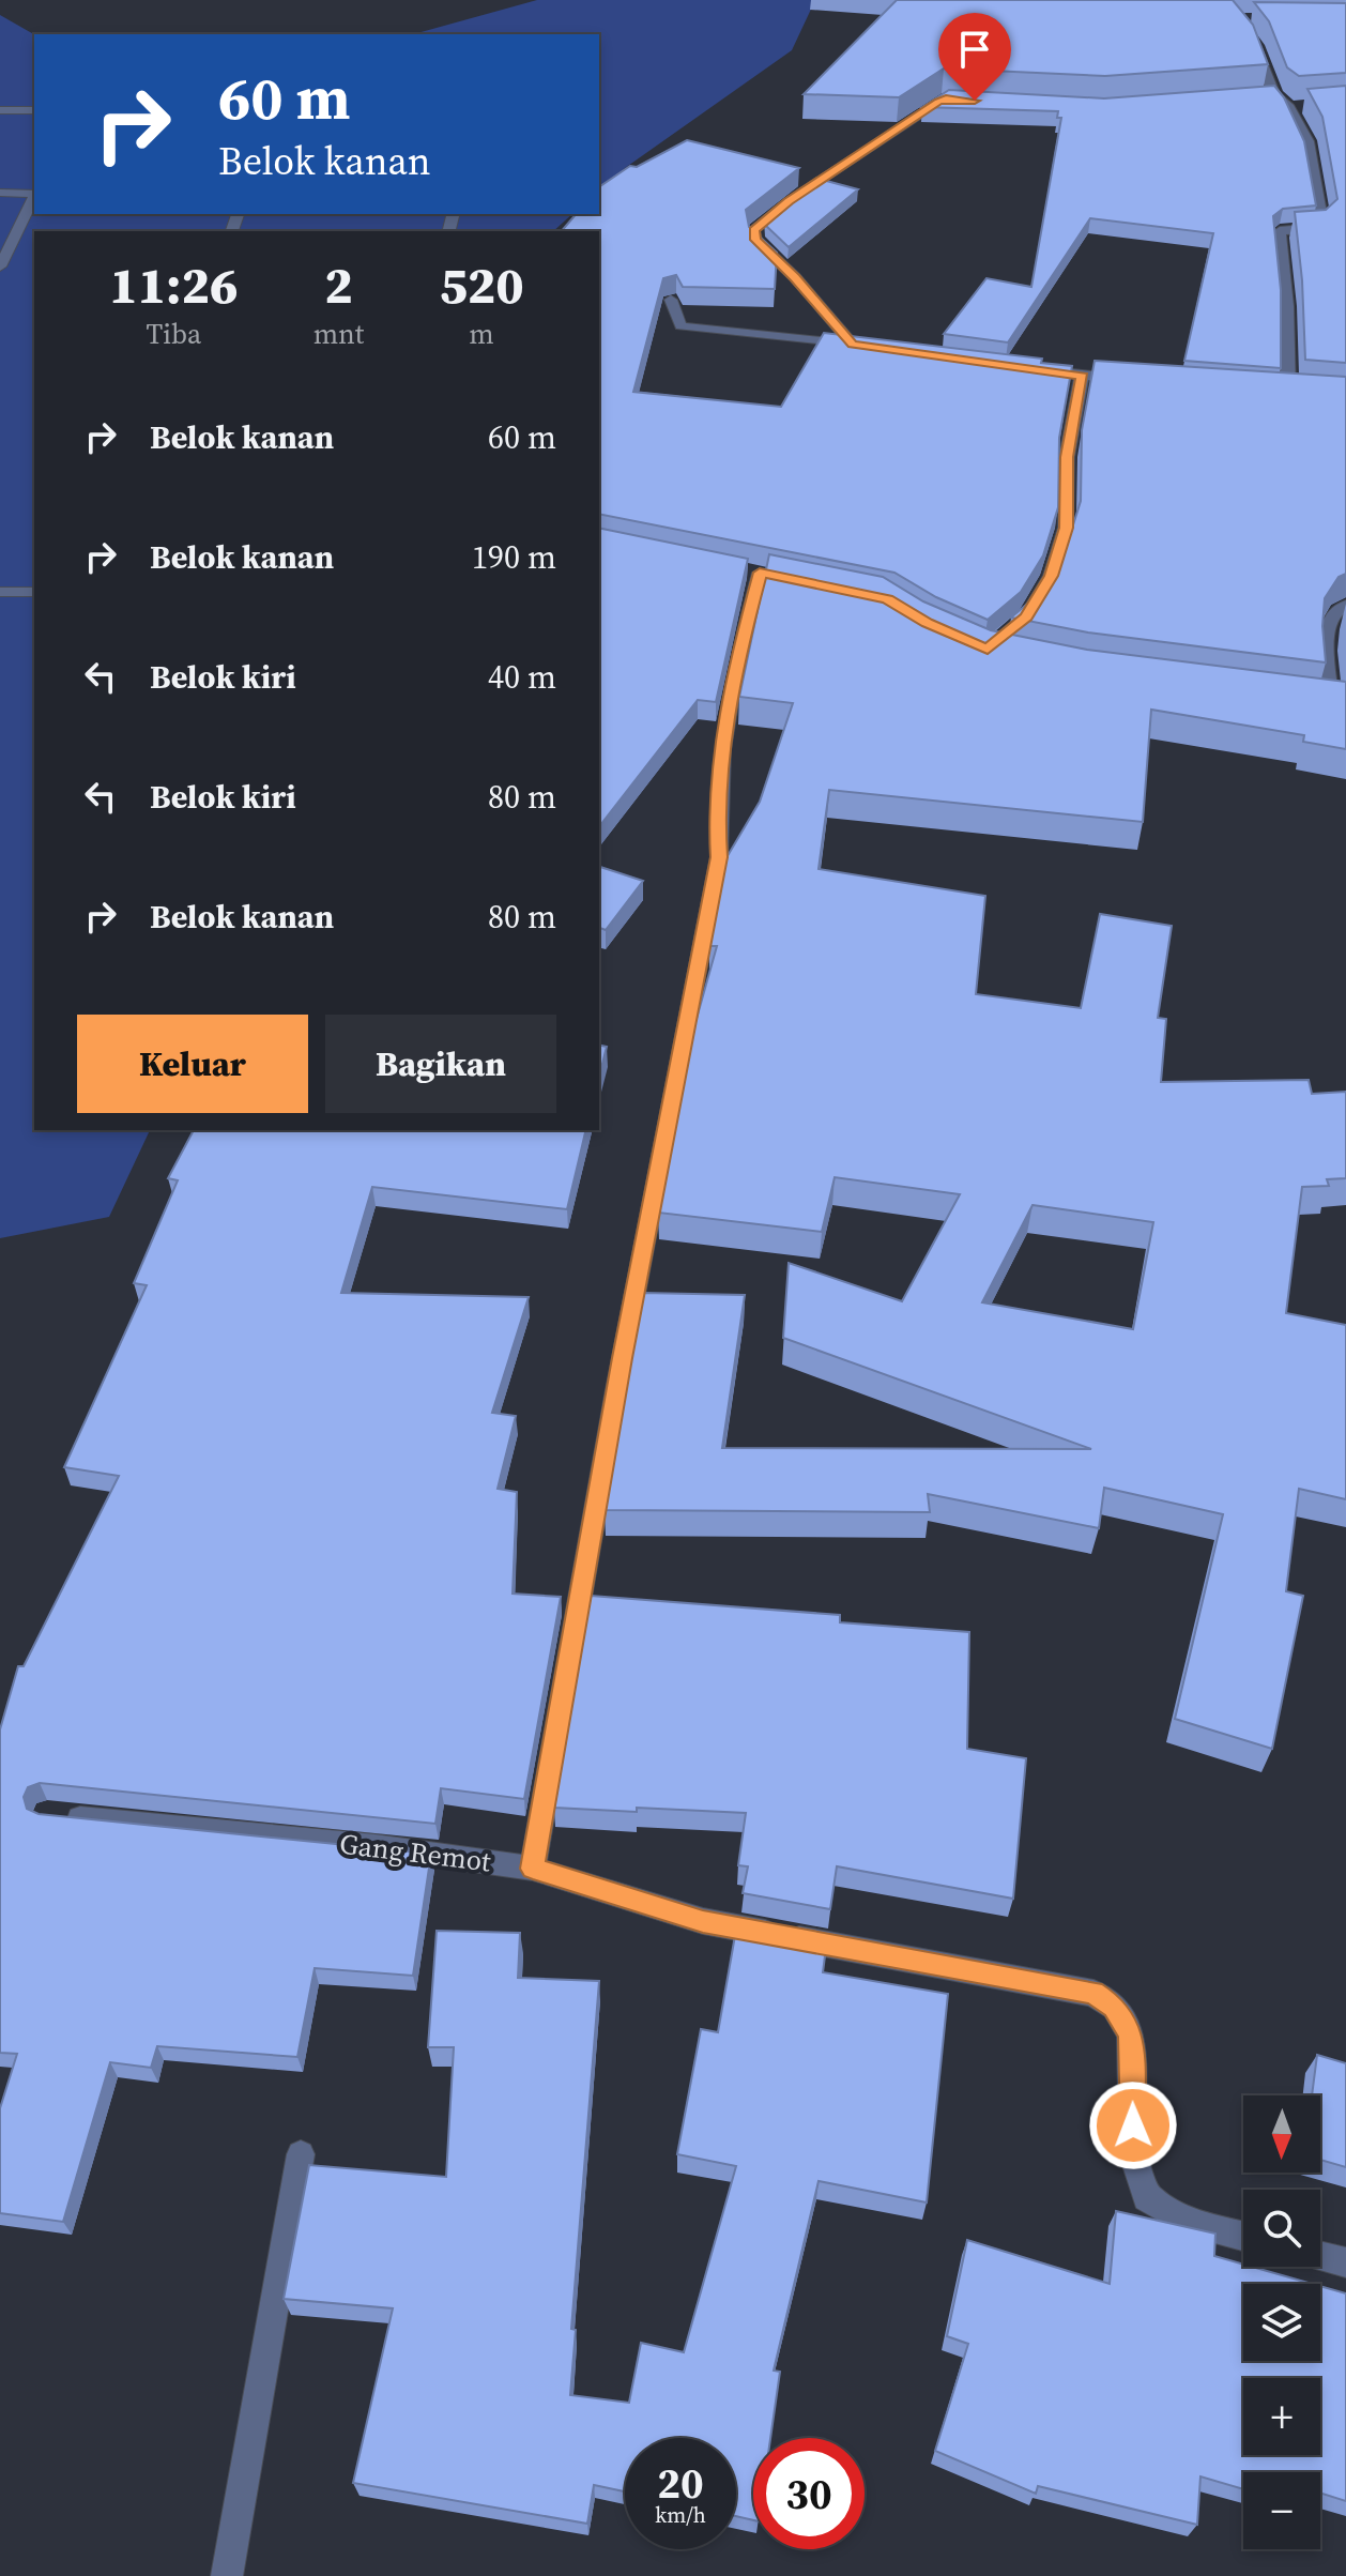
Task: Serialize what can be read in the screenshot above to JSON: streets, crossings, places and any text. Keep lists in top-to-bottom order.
{
  "streets": {
    "street": ["Gang Remot"]
  },
  "north": "bottom",
  "page": {
    "turn": ["60 m", "Belok kanan"],
    "eta": [
      "11:26",
      "Tiba",
      "2",
      "mnt",
      "520",
      "m"
    ],
    "list": [
      {
        "name": "Belok kanan",
        "value": "60 m"
      },
      {
        "name": "Belok kanan",
        "value": "190 m"
      },
      {
        "name": "Belok kiri",
        "value": "40 m"
      },
      {
        "name": "Belok kiri",
        "value": "80 m"
      },
      {
        "name": "Belok kanan",
        "value": "80 m"
      }
    ],
    "buttons": ["Keluar", "Bagikan"],
    "map_buttons": ["+", "−"],
    "speed": "20 km/h",
    "limit": "30"
  }
}
